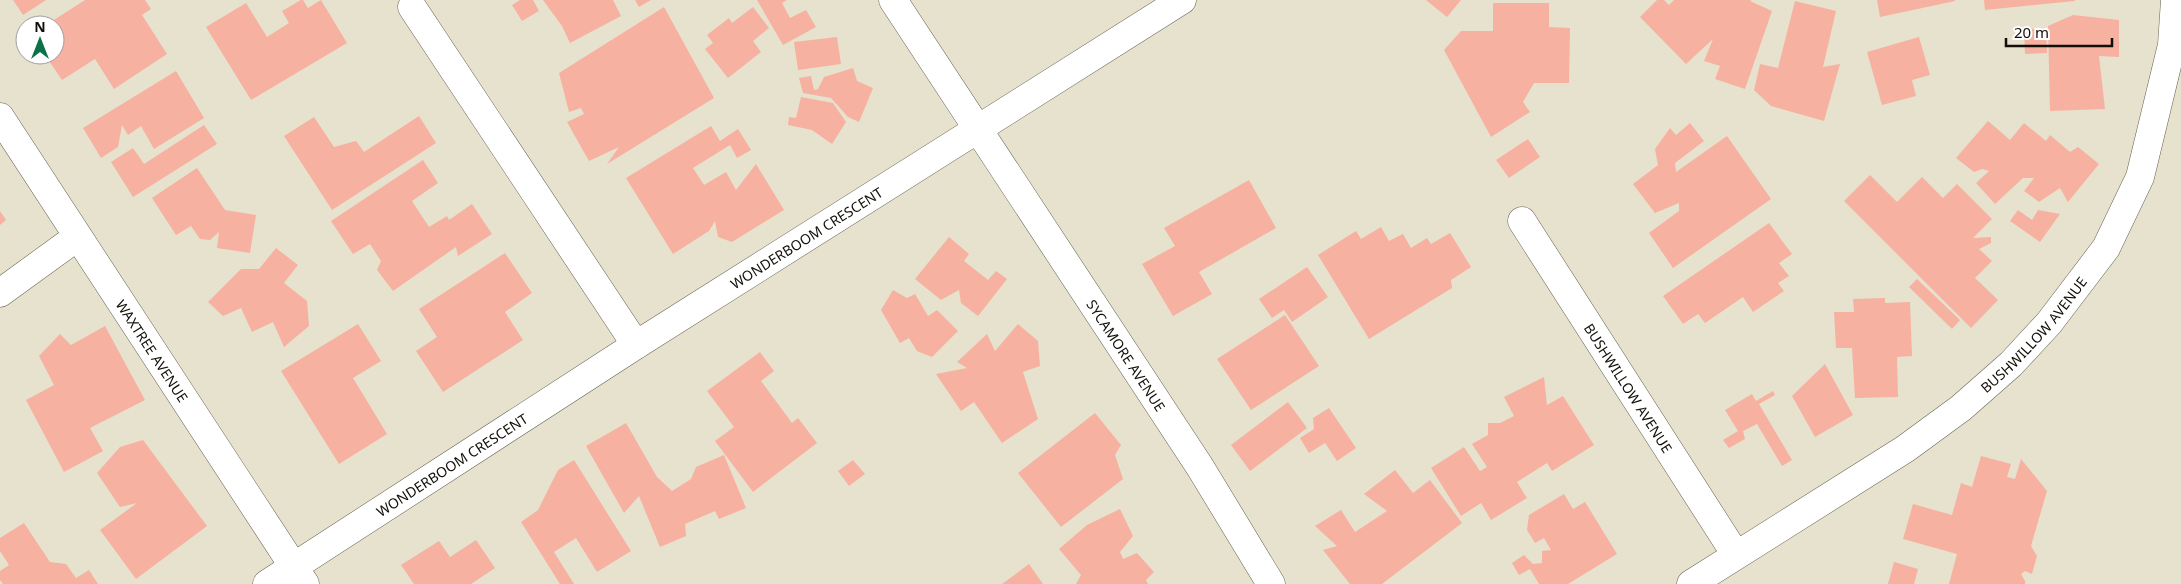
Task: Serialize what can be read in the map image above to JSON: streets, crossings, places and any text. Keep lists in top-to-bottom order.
{
  "streets": {
    "street": [
      "WONDERBOOM CRESCENT",
      "BUSHWILLOW AVENUE",
      "WAXTREE AVENUE",
      "SYCAMORE AVENUE"
    ]
  },
  "crossings": [
    ["WONDERBOOM CRESCENT", "WAXTREE AVENUE"],
    ["WONDERBOOM CRESCENT", "SYCAMORE AVENUE"]
  ],
  "scale_bar": "20 m",
  "north": "top"
}
